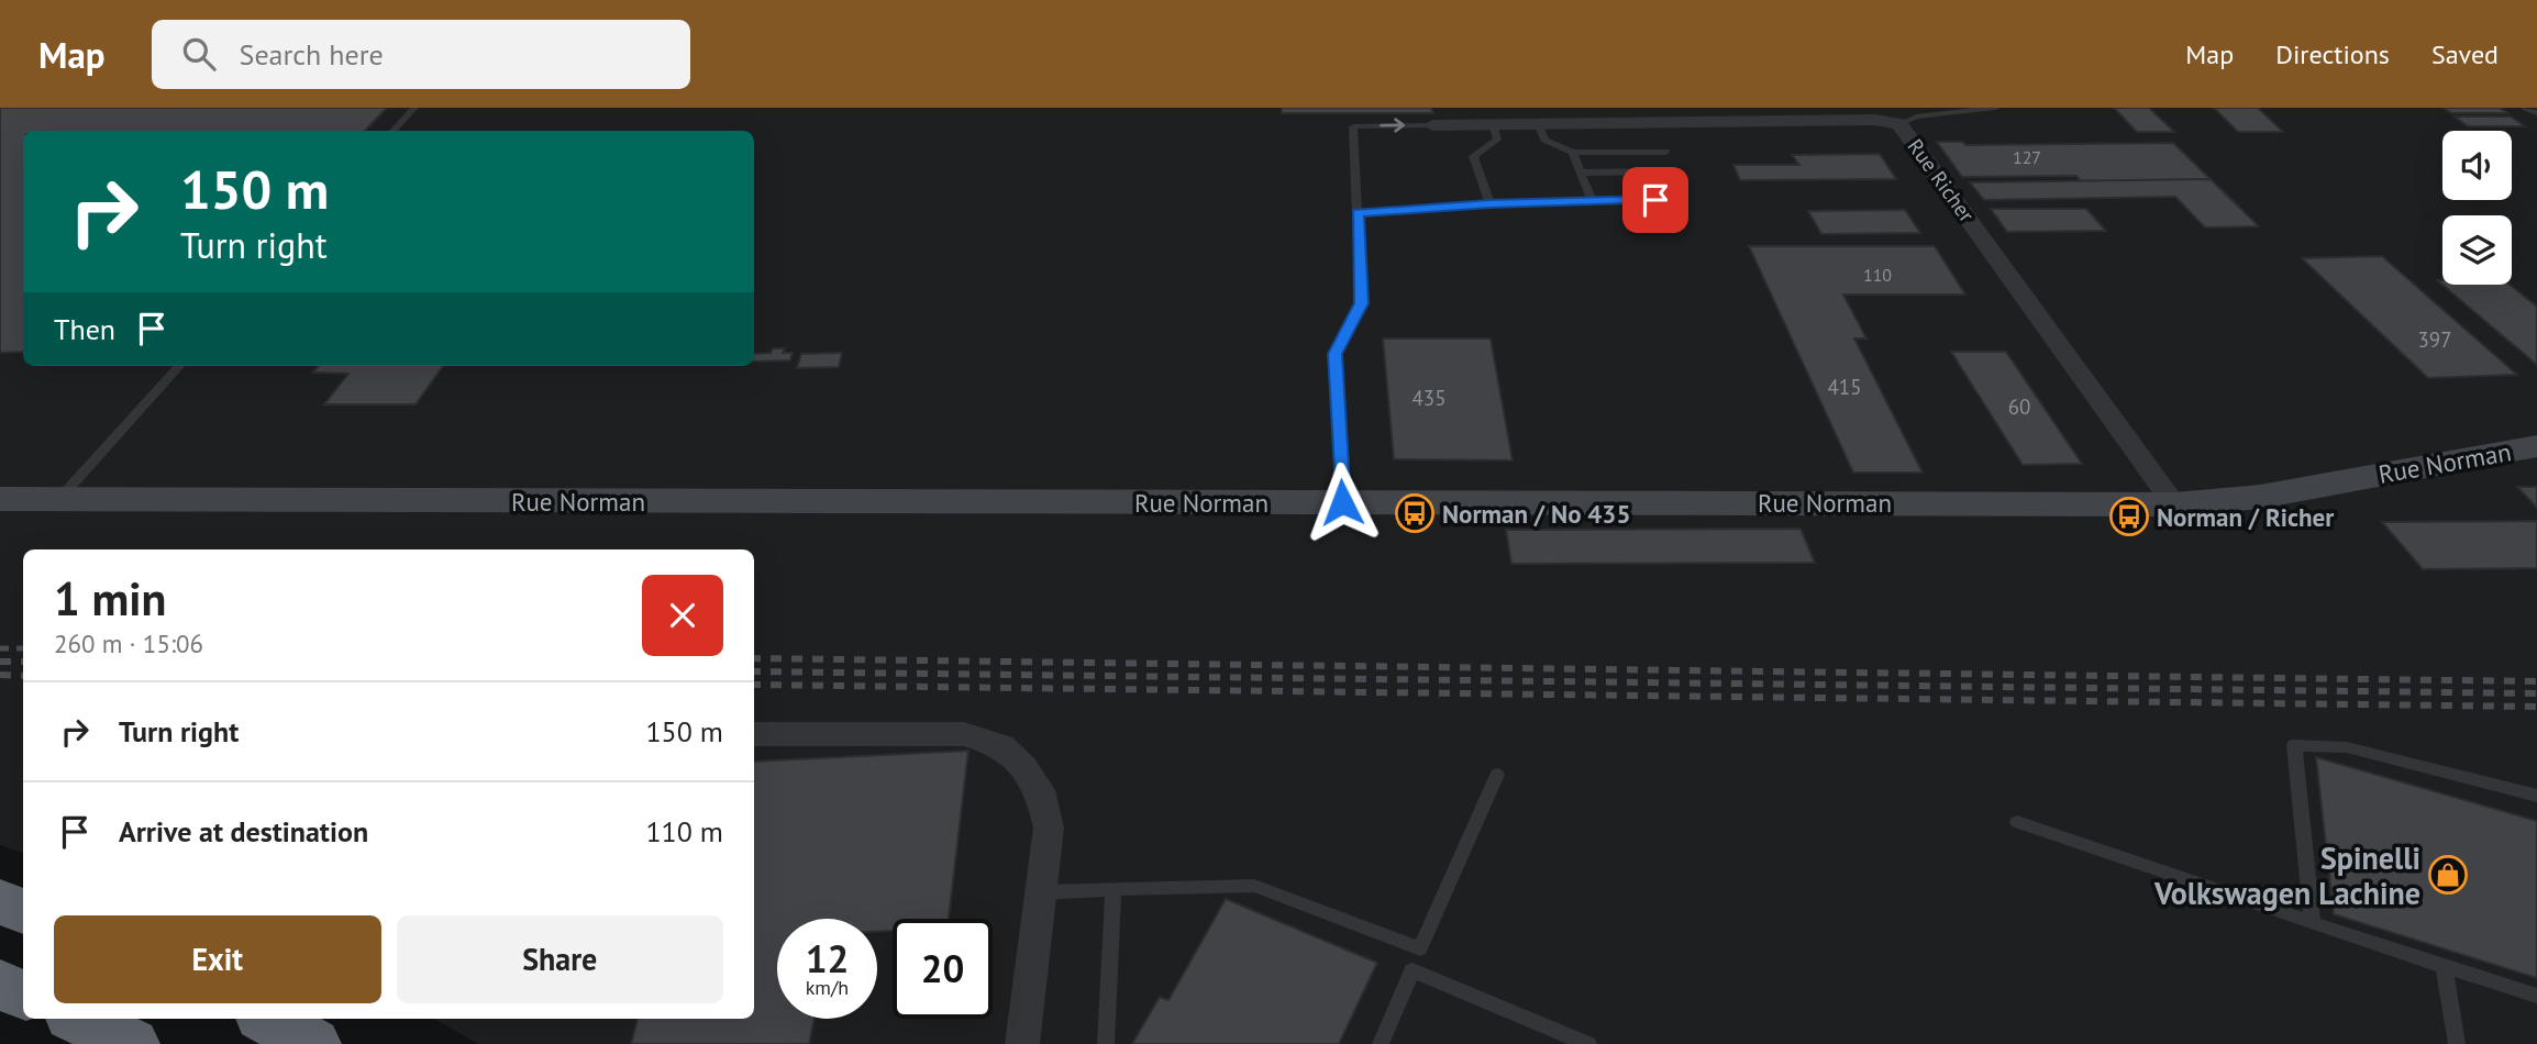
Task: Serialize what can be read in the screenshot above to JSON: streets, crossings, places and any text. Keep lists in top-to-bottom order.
{
  "streets": {
    "street": ["Rue Richer", "Rue Norman"]
  },
  "crossings": [
    ["Rue Richer", "Rue Norman"]
  ],
  "places": {
    "bus stop": ["Norman / No 435", "Norman / Richer"],
    "shop": ["Spinelli Volkswagen Lachine"]
  },
  "house_numbers": [
    "127",
    "110",
    "397",
    "415",
    "435",
    "60"
  ],
  "page": {
    "header": "Map",
    "search": "Search here",
    "nav": ["Map", "Directions", "Saved"],
    "turn": ["150 m", "Turn right"],
    "then": "Then",
    "heading": ["1 min", "260 m · 15:06"],
    "list": [
      {
        "name": "Turn right",
        "value": "150 m"
      },
      {
        "name": "Arrive at destination",
        "value": "110 m"
      }
    ],
    "buttons": ["Exit", "Share"],
    "speed": "12 km/h",
    "limit": "20"
  }
}
